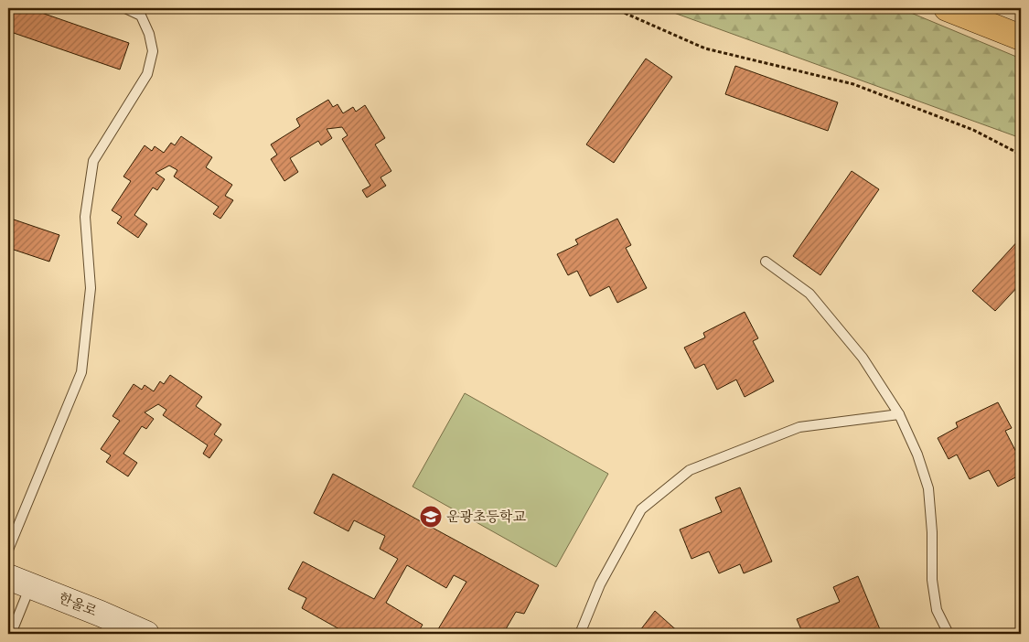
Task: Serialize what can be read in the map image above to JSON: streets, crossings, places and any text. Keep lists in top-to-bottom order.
{
  "streets": {
    "street": ["한울로"]
  },
  "places": {
    "school or university": ["운광초등학교"]
  }
}
